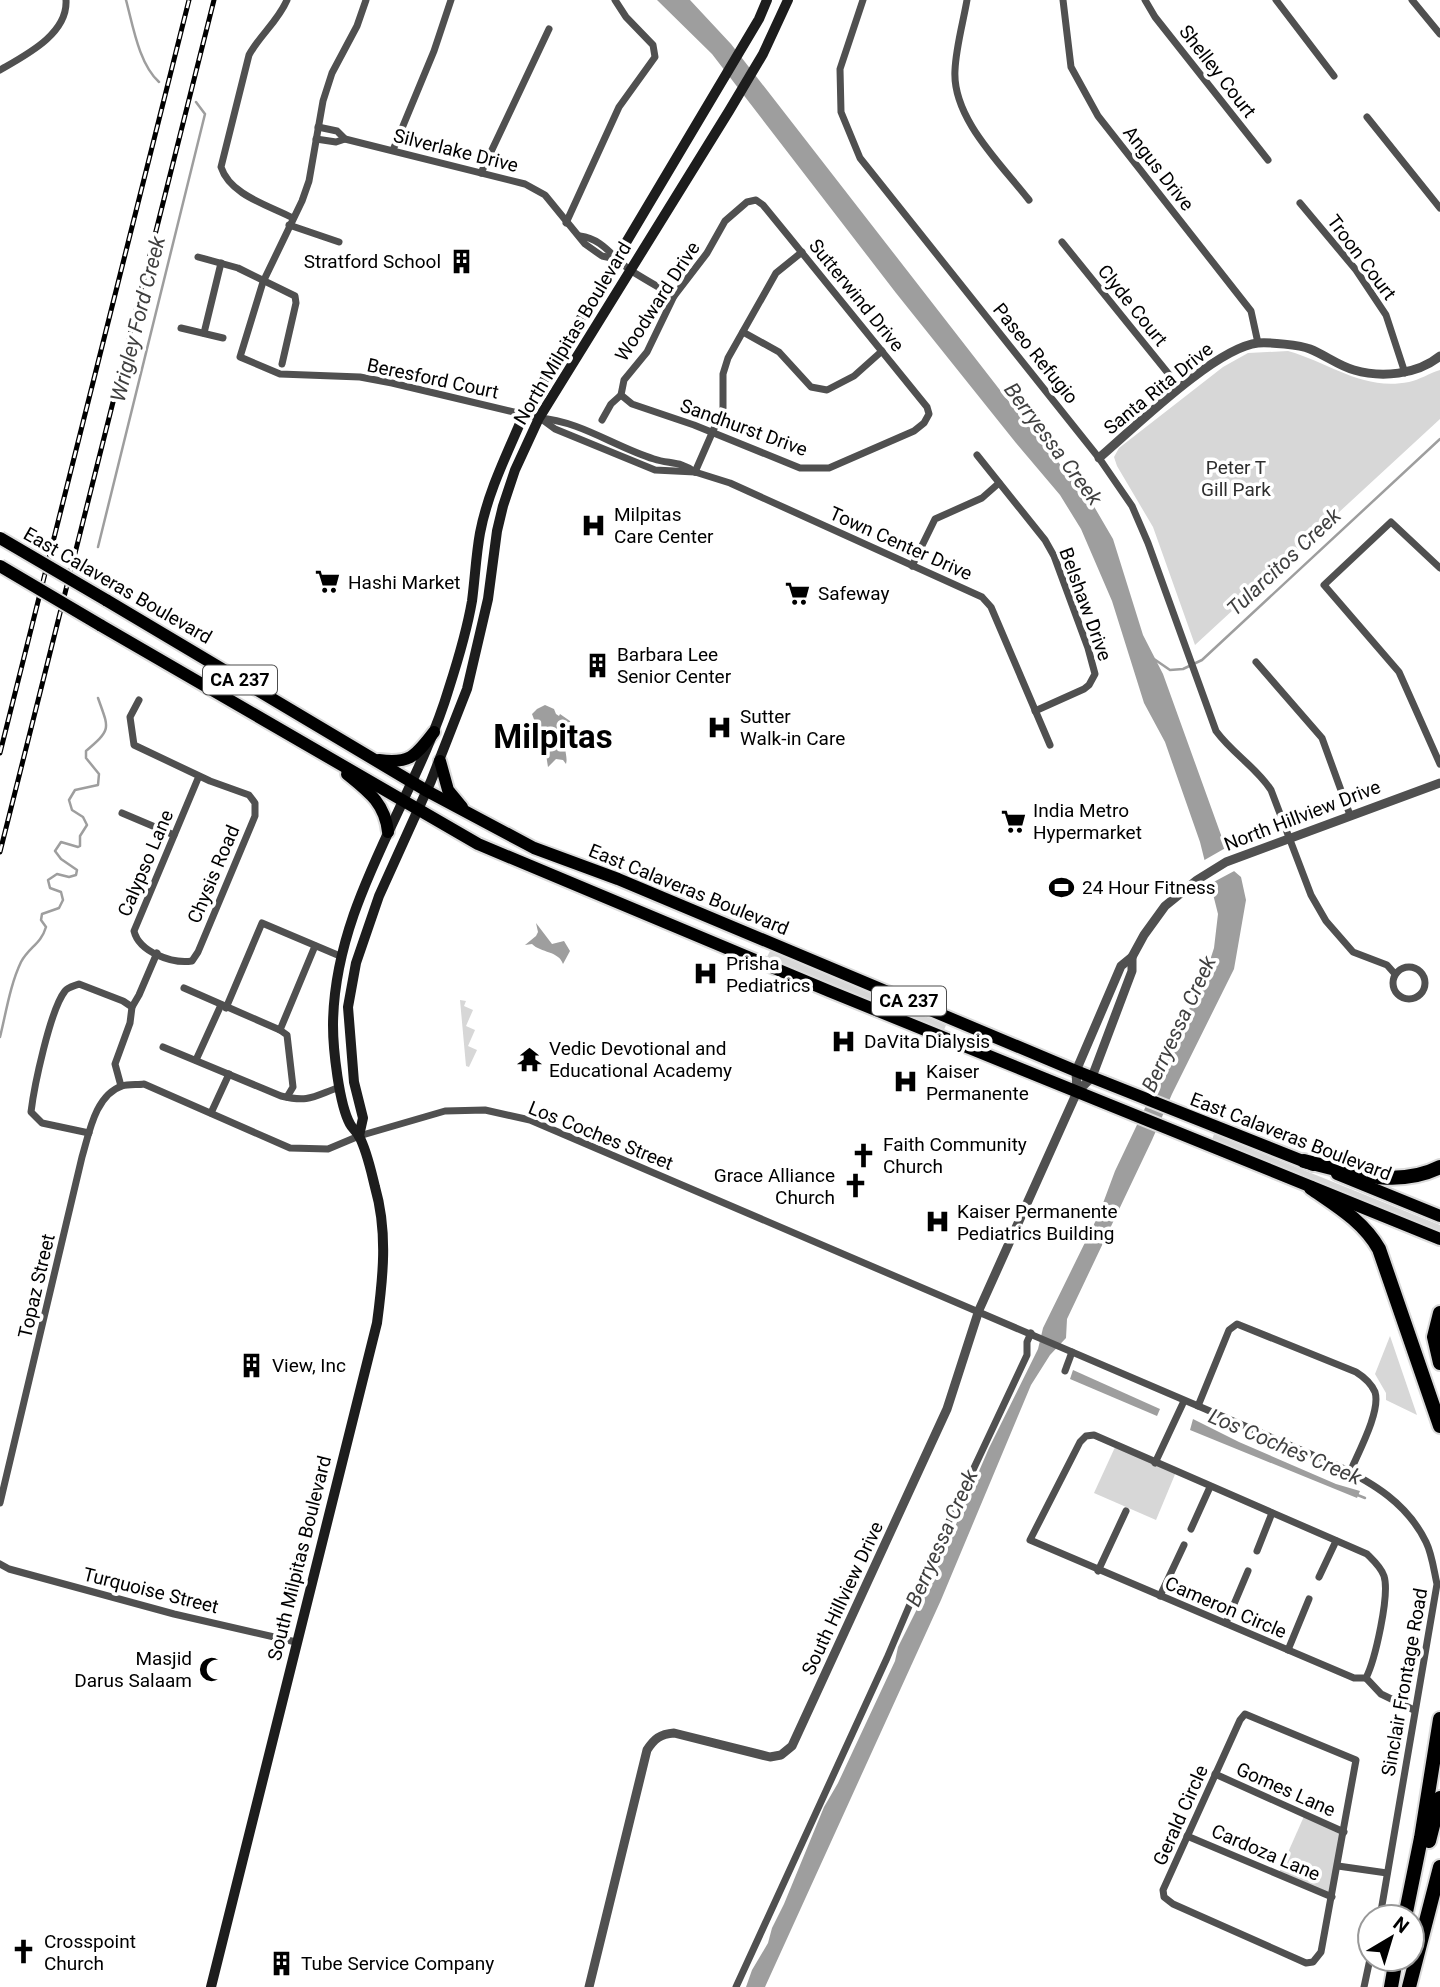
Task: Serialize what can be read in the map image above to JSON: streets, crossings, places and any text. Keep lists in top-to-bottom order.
{
  "streets": {
    "highway": ["East Calaveras Boulevard", "CA 237"],
    "main road": ["North Milpitas Boulevard", "South Milpitas Boulevard"],
    "street": [
      "Shelley Court",
      "Silverlake Drive",
      "Angus Drive",
      "Troon Court",
      "Sutterwind Drive",
      "Woodward Drive",
      "Clyde Court",
      "Paseo Refugio",
      "Beresford Court",
      "Santa Rita Drive",
      "Sandhurst Drive",
      "Town Center Drive",
      "Belshaw Drive",
      "North Hillview Drive",
      "Calypso Lane",
      "Chysis Road",
      "Los Coches Street",
      "Topaz Street",
      "Turquoise Street",
      "South Hillview Drive",
      "Cameron Circle",
      "Sinclair Frontage Road",
      "Gomes Lane",
      "Gerald Circle",
      "Cardoza Lane"
    ]
  },
  "crossings": [
    ["Silverlake Drive", "Woodward Drive"],
    ["Silverlake Drive", "North Milpitas Boulevard"],
    ["Angus Drive", "Santa Rita Drive"],
    ["Troon Court", "Santa Rita Drive"],
    ["Sutterwind Drive", "Woodward Drive"],
    ["Sutterwind Drive", "Sandhurst Drive"],
    ["Woodward Drive", "Sandhurst Drive"],
    ["Clyde Court", "Santa Rita Drive"],
    ["North Milpitas Boulevard", "Beresford Court"],
    ["North Milpitas Boulevard", "Town Center Drive"],
    ["North Milpitas Boulevard", "East Calaveras Boulevard"],
    ["North Milpitas Boulevard", "South Milpitas Boulevard"],
    ["Paseo Refugio", "Santa Rita Drive"],
    ["Paseo Refugio", "North Hillview Drive"],
    ["Beresford Court", "Town Center Drive"],
    ["Town Center Drive", "Belshaw Drive"],
    ["East Calaveras Boulevard", "North Hillview Drive"],
    ["East Calaveras Boulevard", "South Milpitas Boulevard"],
    ["East Calaveras Boulevard", "South Hillview Drive"],
    ["North Hillview Drive", "South Hillview Drive"],
    ["Calypso Lane", "Chysis Road"],
    ["Los Coches Street", "South Milpitas Boulevard"],
    ["Los Coches Street", "South Hillview Drive"],
    ["Los Coches Street", "Sinclair Frontage Road"],
    ["South Milpitas Boulevard", "Turquoise Street"],
    ["South Hillview Drive", "Sinclair Frontage Road"],
    ["Gomes Lane", "Gerald Circle"],
    ["Gerald Circle", "Cardoza Lane"]
  ],
  "districts": ["Milpitas"],
  "water": [
    "Wrigley Ford Creek",
    "Berryessa Creek",
    "Tularcitos Creek",
    "Los Coches Creek"
  ],
  "parks": ["Peter T Gill Park"],
  "places": {
    "building": [
      "Stratford School",
      "Barbara Lee Senior Center",
      "View, Inc",
      "Tube Service Company"
    ],
    "hospital": [
      "Milpitas Care Center",
      "Sutter Walk-in Care",
      "Prisha Pediatrics",
      "DaVita Dialysis",
      "Kaiser Permanente",
      "Kaiser Permanente Pediatrics Building"
    ],
    "supermarket": ["Hashi Market", "Safeway", "India Metro Hypermarket"],
    "sports": ["24 Hour Fitness"],
    "temple": ["Vedic Devotional and Educational Academy"],
    "church": ["Faith Community Church", "Grace Alliance Church", "Crosspoint Church"],
    "mosque": ["Masjid Darus Salaam"]
  },
  "north": "top right"
}
